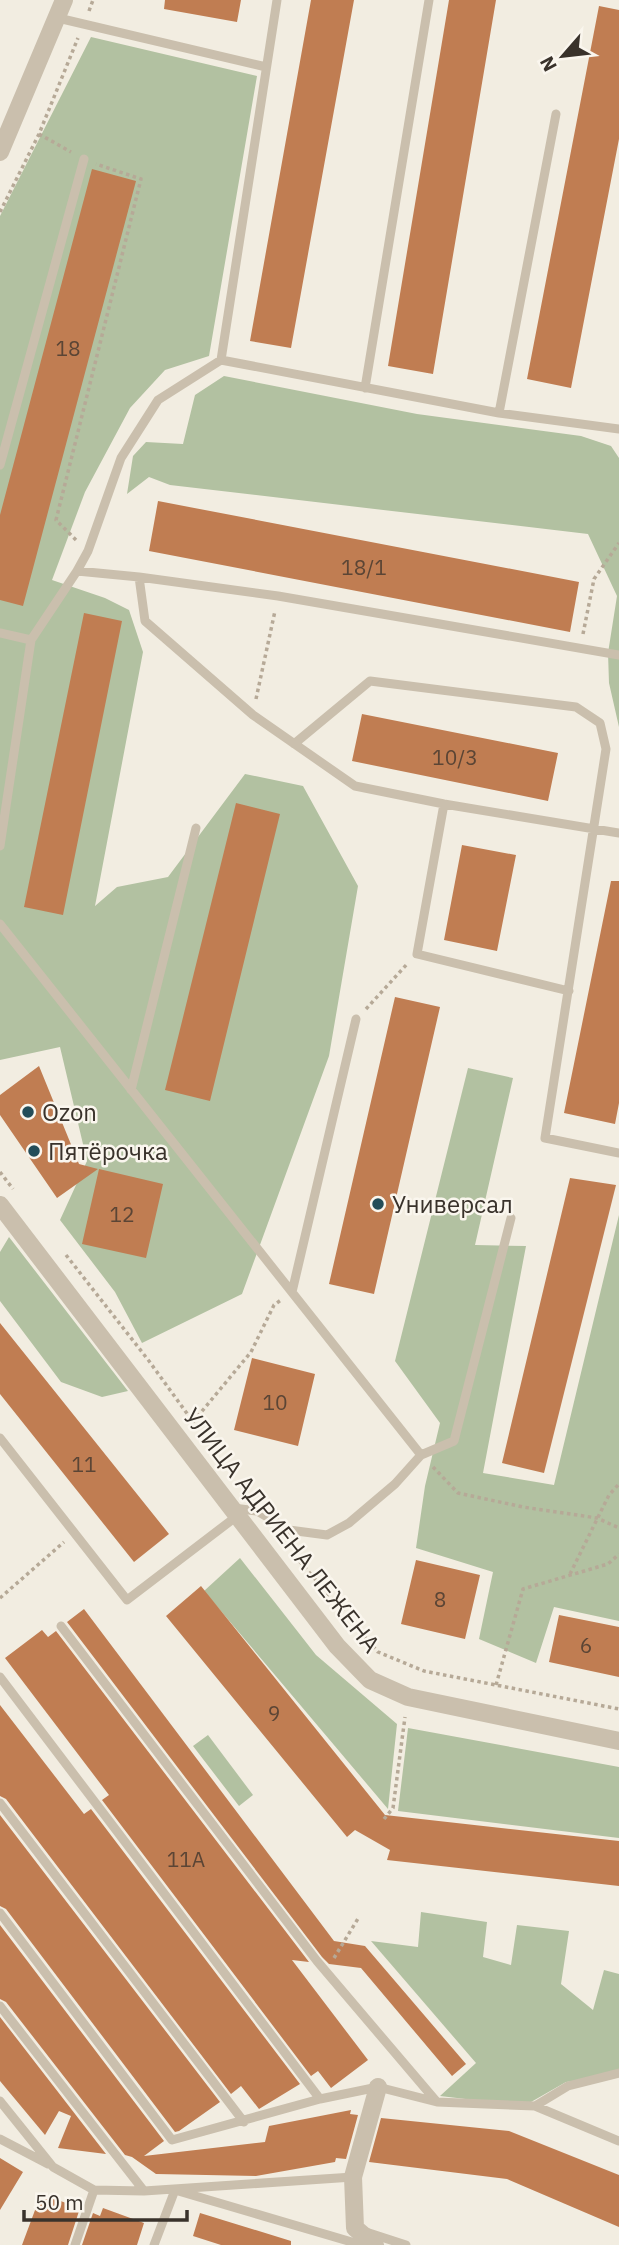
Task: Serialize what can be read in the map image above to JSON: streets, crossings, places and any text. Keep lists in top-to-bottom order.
{
  "streets": {
    "street": ["УЛИЦА АДРИЕНА ЛЕЖЕНА"]
  },
  "places": ["Ozon", "Пятёрочка", "Универсал"],
  "house_numbers": [
    "18",
    "18/1",
    "10/3",
    "12",
    "10",
    "11",
    "8",
    "6",
    "9",
    "11А"
  ],
  "scale_bar": "50 m",
  "north": "bottom left"
}
